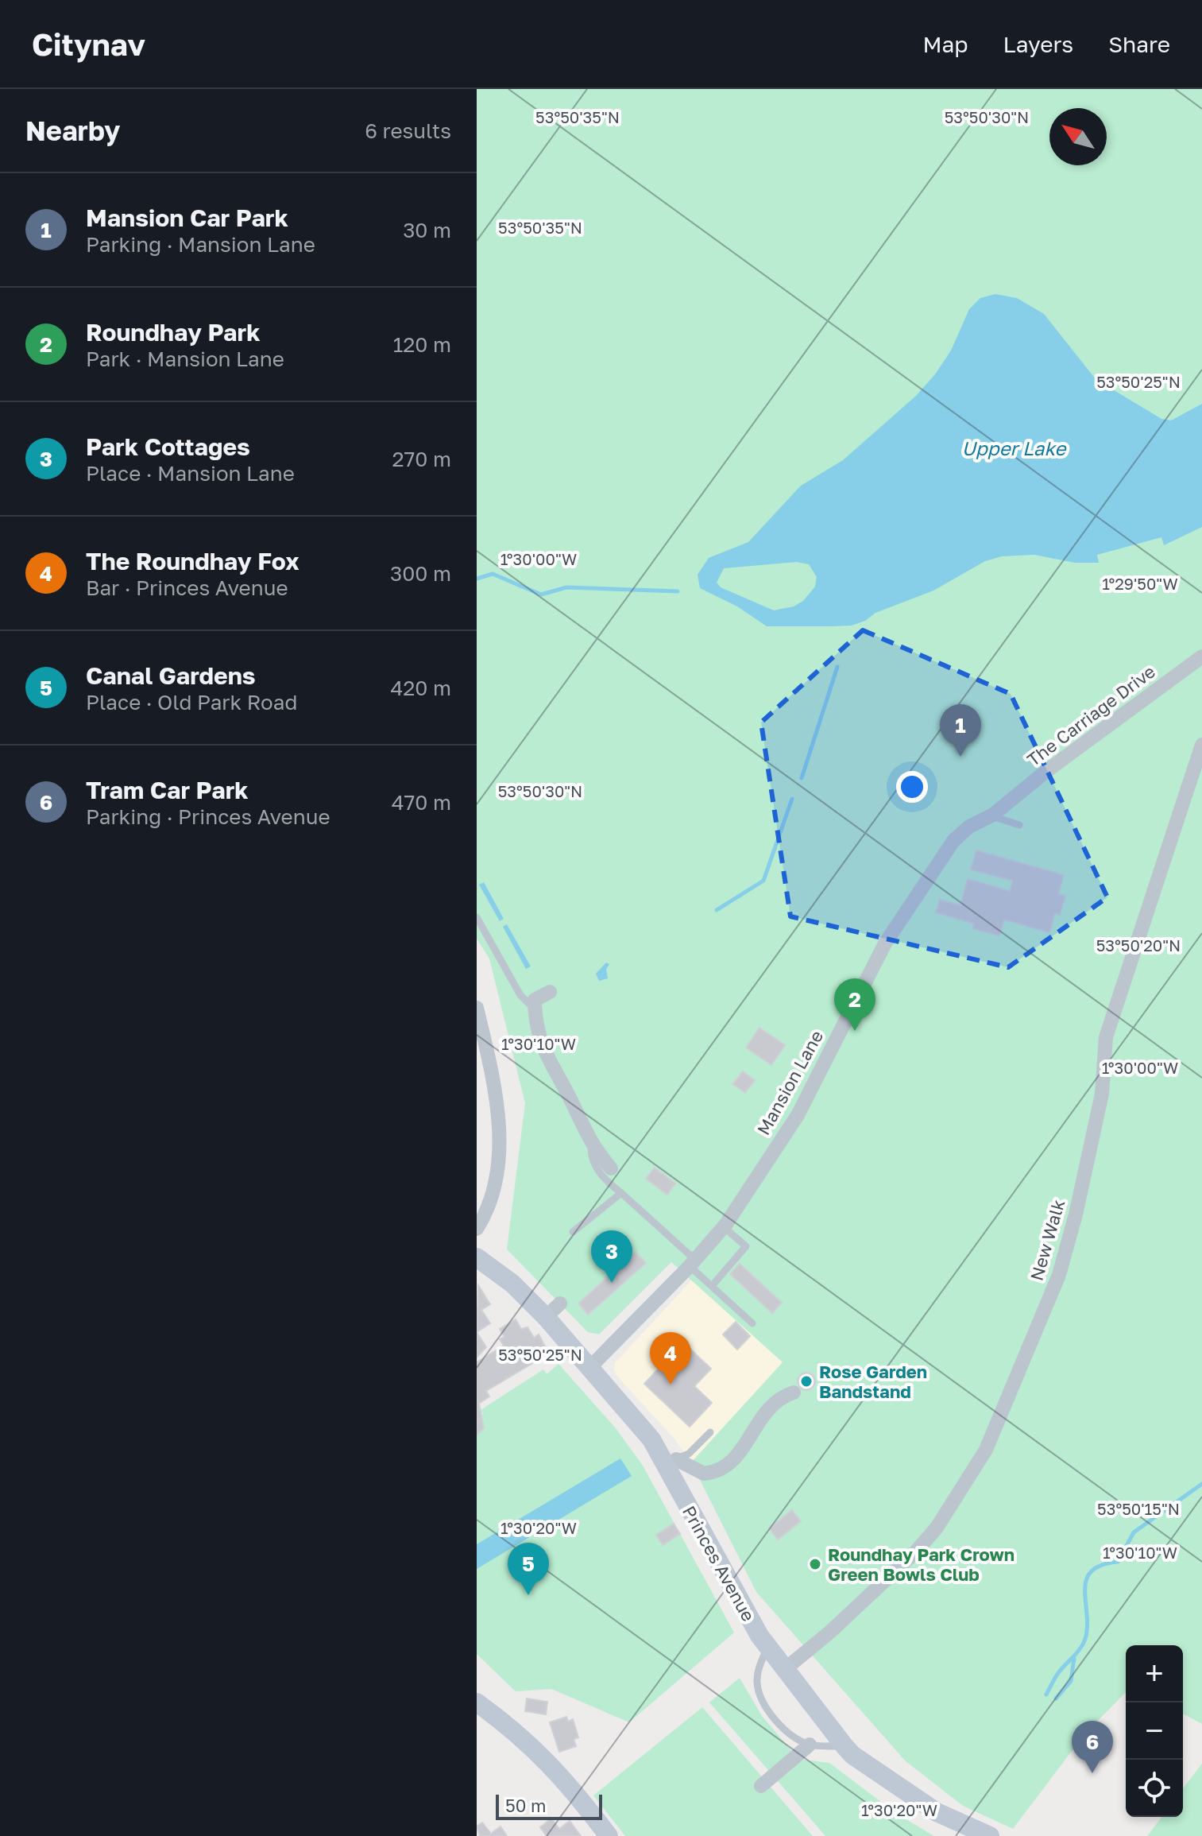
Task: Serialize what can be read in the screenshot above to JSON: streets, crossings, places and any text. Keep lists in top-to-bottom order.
{
  "streets": {
    "street": [
      "The Carriage Drive",
      "Mansion Lane",
      "New Walk",
      "Princes Avenue"
    ]
  },
  "crossings": [
    ["The Carriage Drive", "Mansion Lane"],
    ["Mansion Lane", "Princes Avenue"],
    ["New Walk", "Princes Avenue"]
  ],
  "water": ["Upper Lake"],
  "places": ["Rose Garden Bandstand", "Roundhay Park Crown Green Bowls Club"],
  "scale_bar": "50 m",
  "north": "top left",
  "page": {
    "header": "Citynav",
    "nav": ["Map", "Layers", "Share"],
    "heading": ["Nearby", "6 results"],
    "list": [
      {
        "mark": "1",
        "name": "Mansion Car Park",
        "note": "Parking · Mansion Lane",
        "value": "30 m"
      },
      {
        "mark": "2",
        "name": "Roundhay Park",
        "note": "Park · Mansion Lane",
        "value": "120 m"
      },
      {
        "mark": "3",
        "name": "Park Cottages",
        "note": "Place · Mansion Lane",
        "value": "270 m"
      },
      {
        "mark": "4",
        "name": "The Roundhay Fox",
        "note": "Bar · Princes Avenue",
        "value": "300 m"
      },
      {
        "mark": "5",
        "name": "Canal Gardens",
        "note": "Place · Old Park Road",
        "value": "420 m"
      },
      {
        "mark": "6",
        "name": "Tram Car Park",
        "note": "Parking · Princes Avenue",
        "value": "470 m"
      }
    ],
    "pins": [
      "1",
      "2",
      "3",
      "4",
      "5",
      "6"
    ],
    "map_buttons": ["+", "−"],
    "scale": "50 m"
  },
  "coordinates": [
    "53°50'35\"N",
    "53°50'30\"N",
    "53°50'25\"N",
    "1°30'00\"W",
    "1°29'50\"W",
    "53°50'20\"N",
    "1°30'10\"W",
    "53°50'15\"N",
    "1°30'20\"W"
  ]
}
